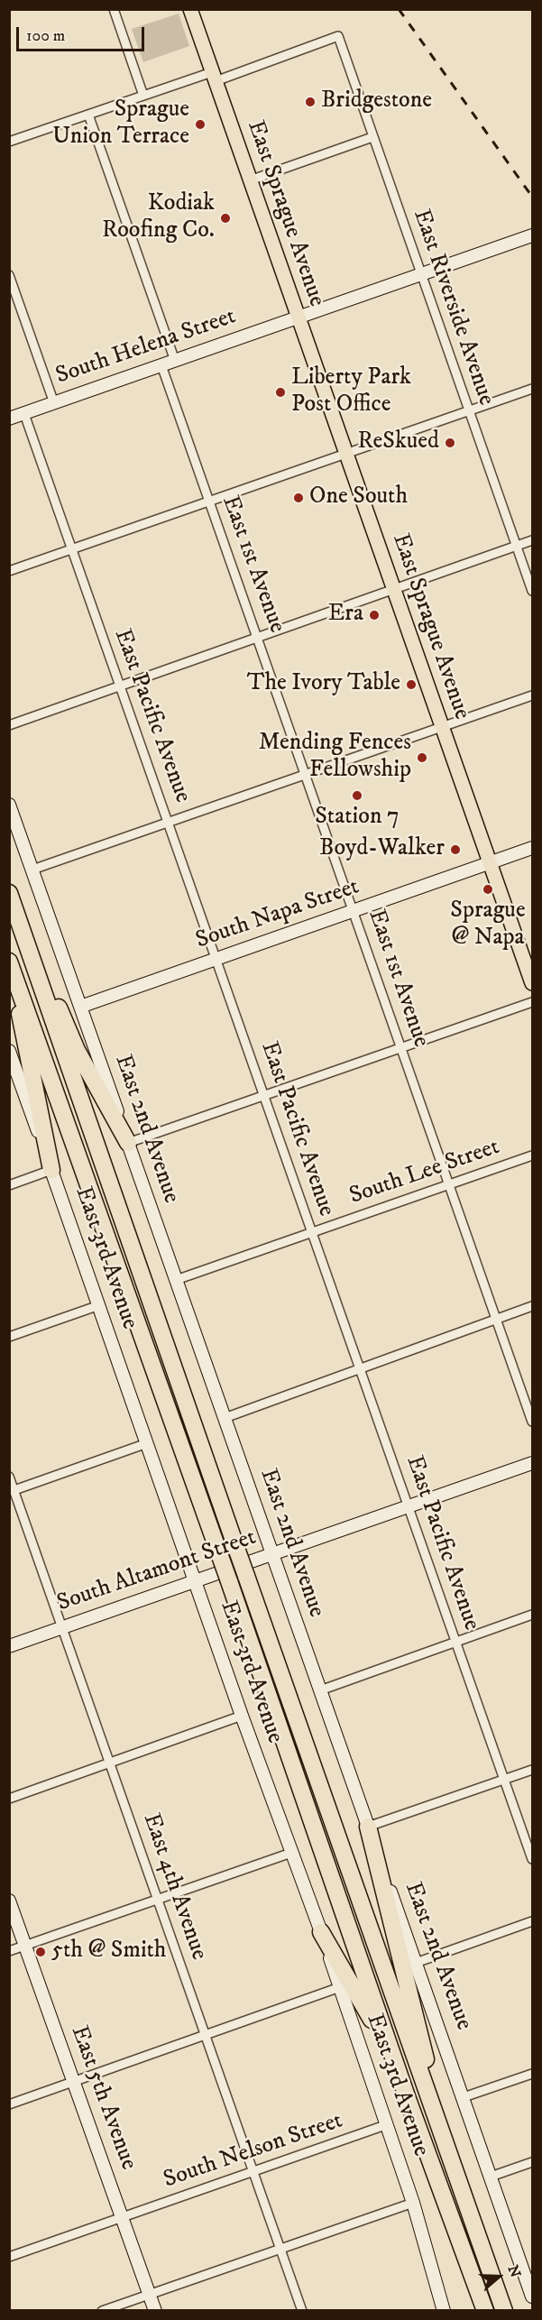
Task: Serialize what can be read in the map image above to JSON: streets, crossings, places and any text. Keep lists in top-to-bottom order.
{
  "streets": {
    "main road": ["East Sprague Avenue"],
    "street": [
      "East Riverside Avenue",
      "South Helena Street",
      "East 1st Avenue",
      "East Pacific Avenue",
      "South Napa Street",
      "East 2nd Avenue",
      "South Lee Street",
      "East 3rd Avenue",
      "South Altamont Street",
      "East 4th Avenue",
      "East 5th Avenue",
      "South Nelson Street"
    ]
  },
  "crossings": [
    ["East Sprague Avenue", "East Riverside Avenue"],
    ["East Sprague Avenue", "South Helena Street"],
    ["East Sprague Avenue", "South Napa Street"],
    ["East Riverside Avenue", "South Helena Street"],
    ["South Helena Street", "East 1st Avenue"],
    ["South Helena Street", "East Pacific Avenue"],
    ["East 1st Avenue", "South Napa Street"],
    ["East 1st Avenue", "South Lee Street"],
    ["East Pacific Avenue", "South Napa Street"],
    ["East Pacific Avenue", "South Lee Street"],
    ["East Pacific Avenue", "South Altamont Street"],
    ["South Napa Street", "East 2nd Avenue"],
    ["East 2nd Avenue", "South Lee Street"],
    ["East 2nd Avenue", "South Altamont Street"],
    ["East 3rd Avenue", "South Altamont Street"],
    ["East 3rd Avenue", "South Nelson Street"],
    ["South Altamont Street", "East 4th Avenue"],
    ["East 4th Avenue", "South Nelson Street"],
    ["East 5th Avenue", "South Nelson Street"]
  ],
  "places": [
    "Bridgestone",
    "Sprague Union Terrace",
    "Kodiak Roofing Co.",
    "Liberty Park Post Office",
    "ReSkued",
    "One South",
    "Era",
    "The Ivory Table",
    "Mending Fences Fellowship",
    "Station 7",
    "Boyd-Walker",
    "Sprague @ Napa",
    "5th @ Smith"
  ],
  "scale_bar": "100 m",
  "north": "right"
}
